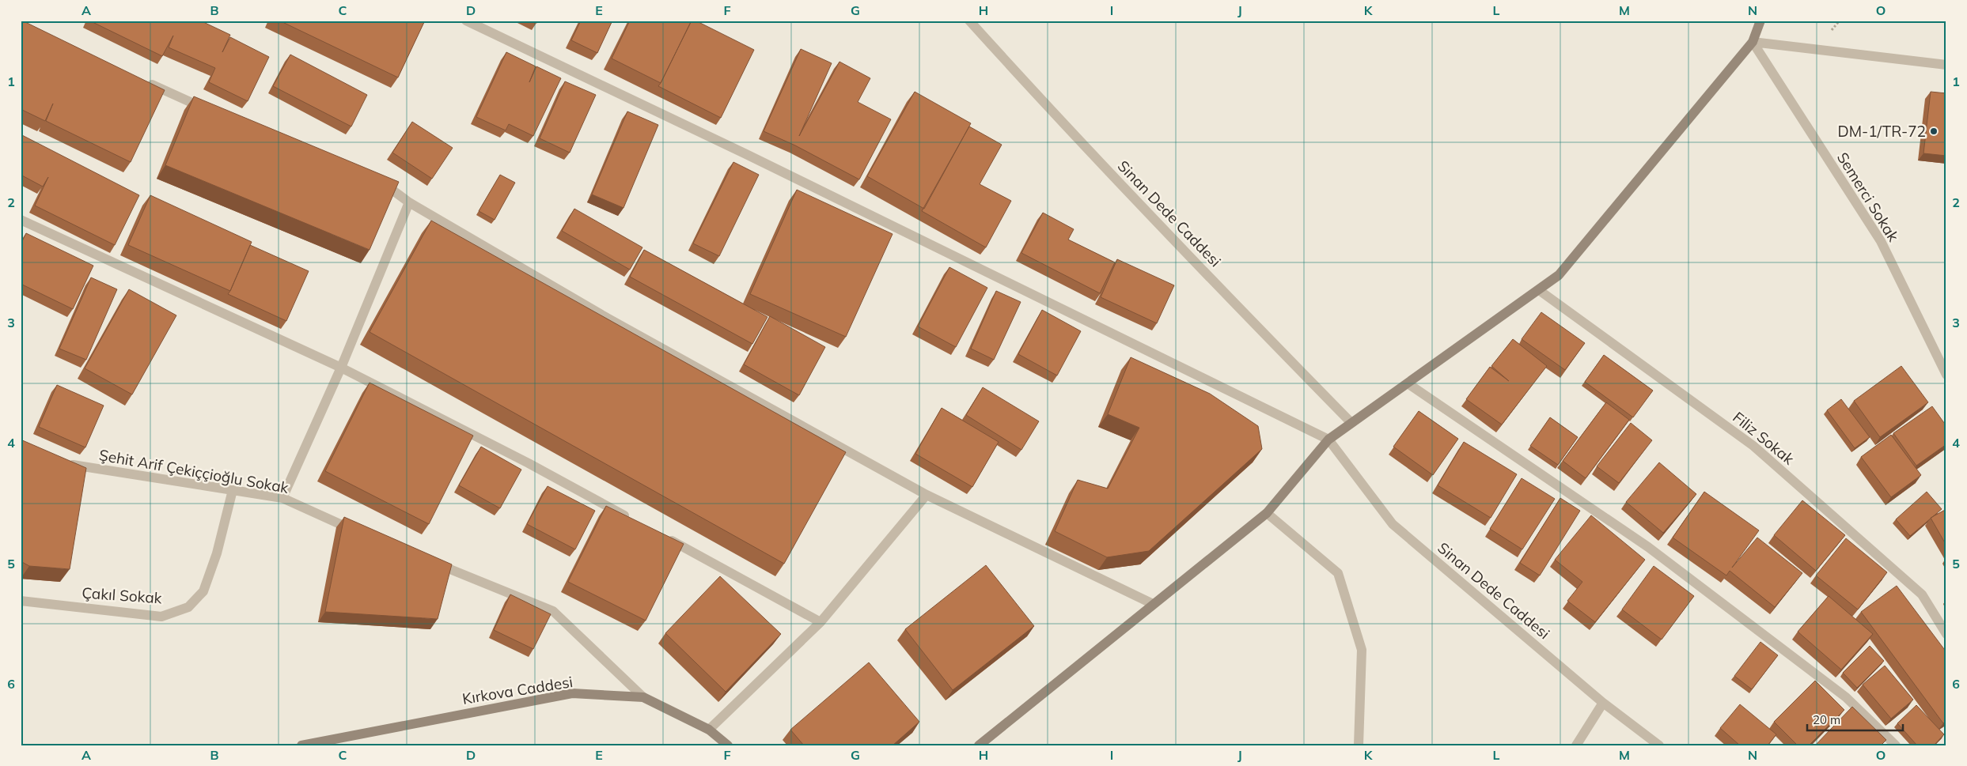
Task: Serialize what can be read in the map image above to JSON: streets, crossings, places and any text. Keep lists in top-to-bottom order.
{
  "streets": {
    "main road": ["Kırkova Caddesi"],
    "street": [
      "Semerci Sokak",
      "Sinan Dede Caddesi",
      "Filiz Sokak",
      "Şehit Arif Çekiççioğlu Sokak",
      "Çakıl Sokak"
    ]
  },
  "crossings": [
    ["Şehit Arif Çekiççioğlu Sokak", "Çakıl Sokak"]
  ],
  "places": ["DM-1/TR-72"],
  "scale_bar": "20 m",
  "grid": {
    "columns": [
      "A",
      "B",
      "C",
      "D",
      "E",
      "F",
      "G",
      "H",
      "I",
      "J",
      "K",
      "L",
      "M",
      "N",
      "O"
    ],
    "rows": [
      "1",
      "2",
      "3",
      "4",
      "5",
      "6"
    ]
  }
}
